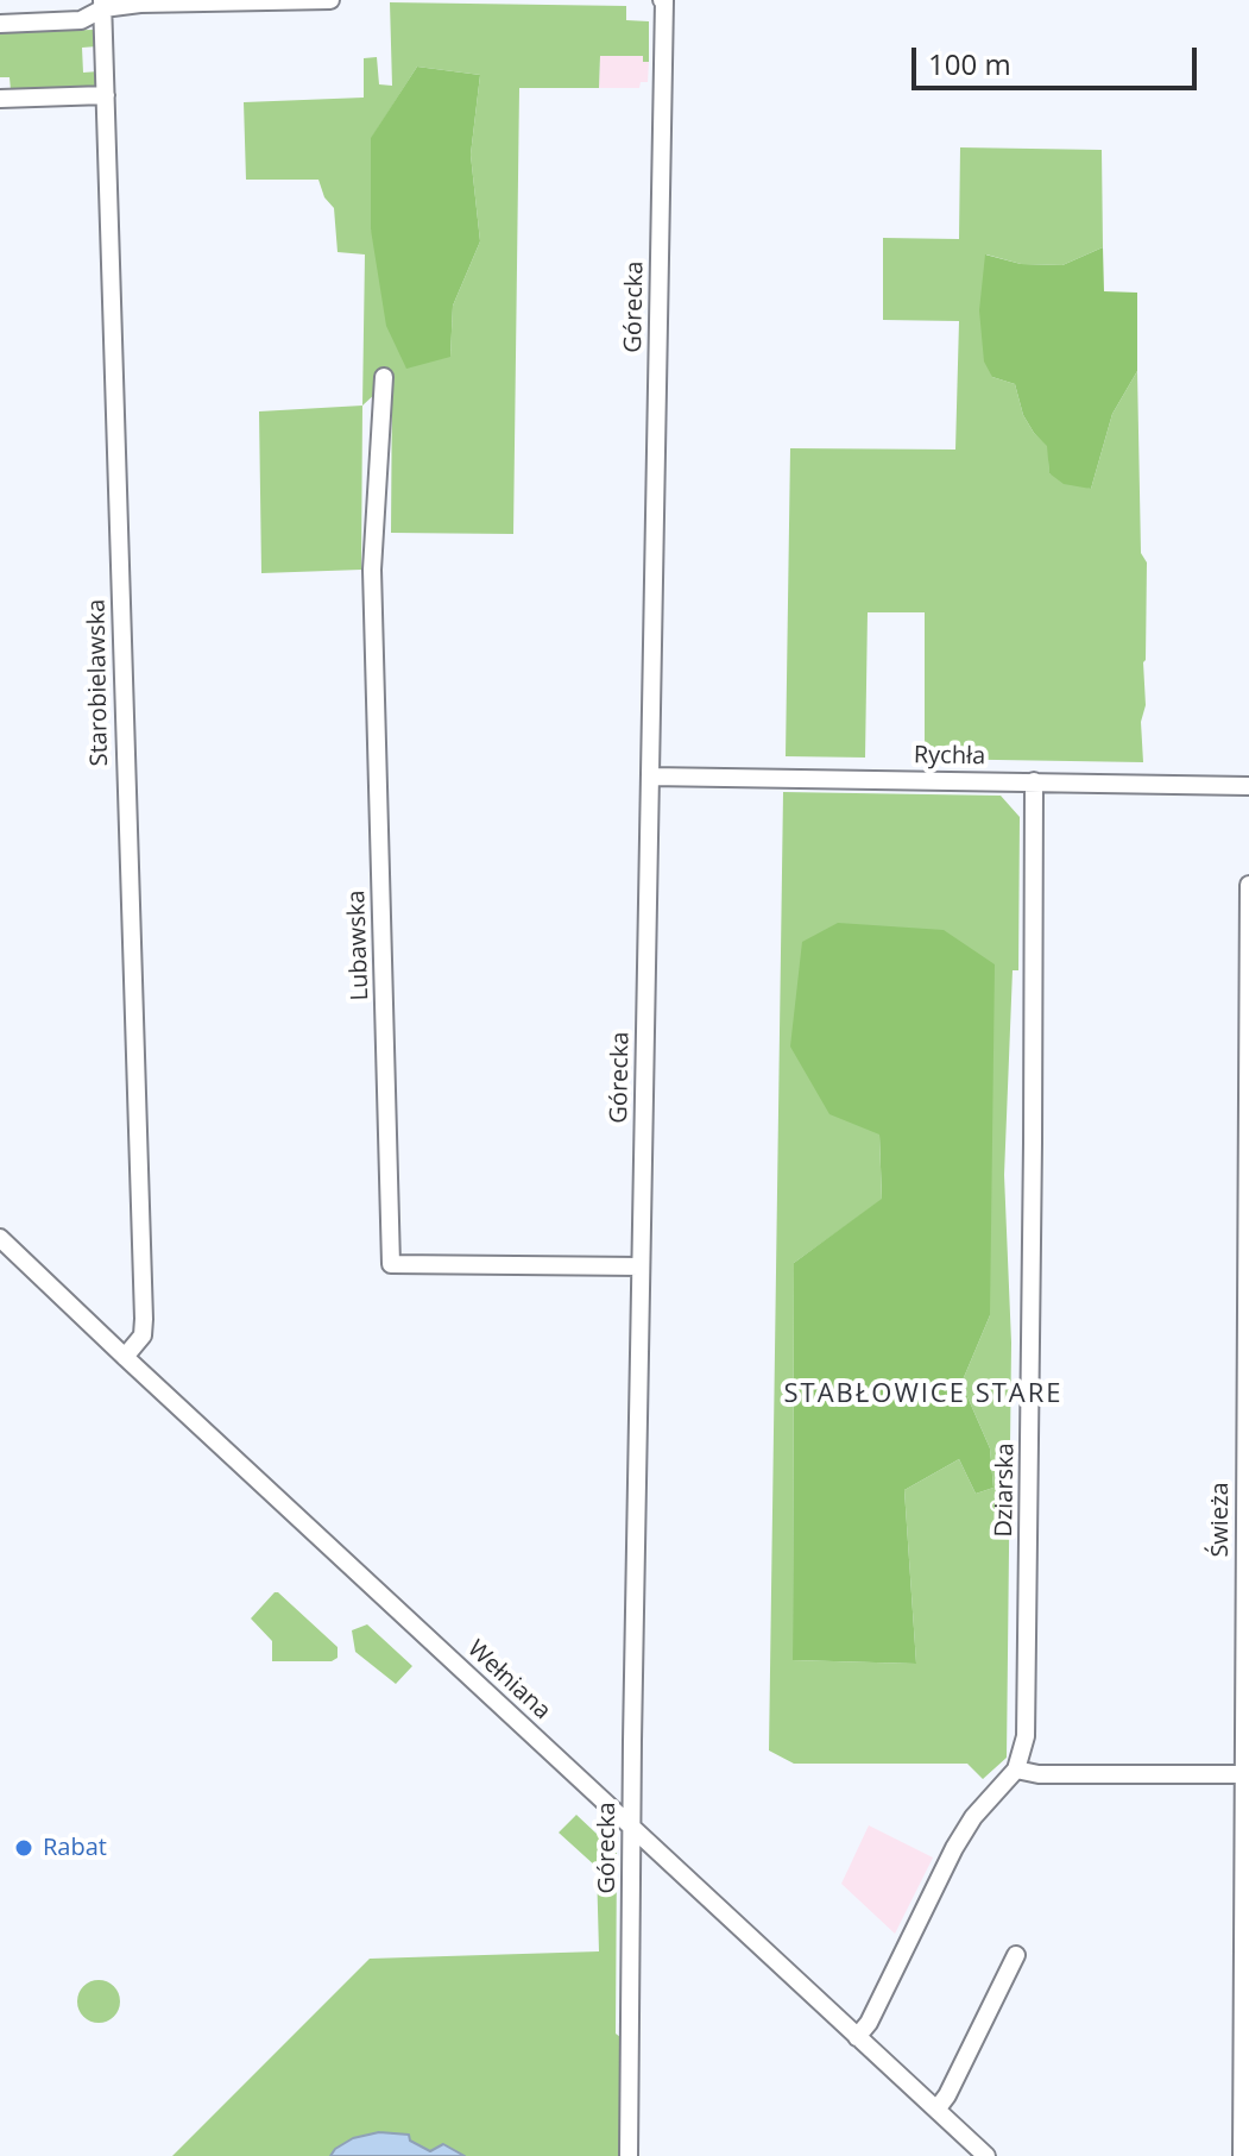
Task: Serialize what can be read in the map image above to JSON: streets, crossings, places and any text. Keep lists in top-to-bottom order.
{
  "streets": {
    "street": [
      "Górecka",
      "Starobielawska",
      "Rychła",
      "Lubawska",
      "Dziarska",
      "Świeża",
      "Wełniana"
    ]
  },
  "crossings": [
    ["Górecka", "Rychła"],
    ["Górecka", "Lubawska"],
    ["Górecka", "Wełniana"],
    ["Starobielawska", "Wełniana"],
    ["Rychła", "Dziarska"]
  ],
  "districts": ["STABŁOWICE STARE"],
  "places": ["Rabat"],
  "scale_bar": "100 m"
}
